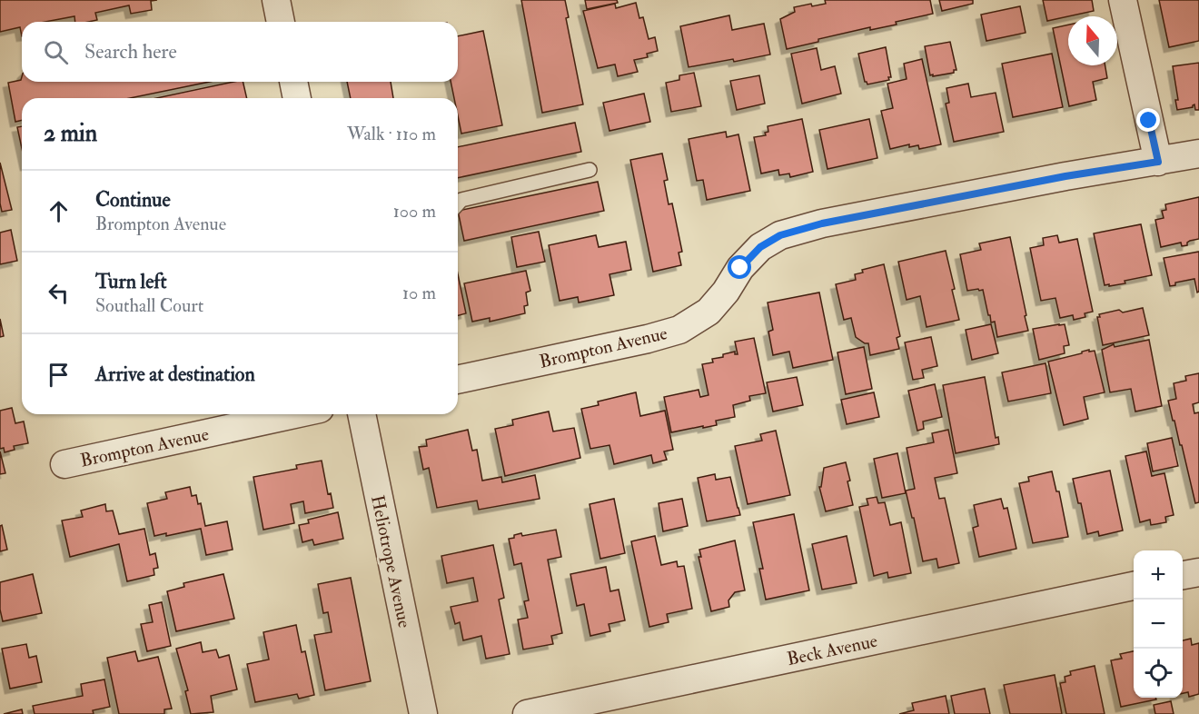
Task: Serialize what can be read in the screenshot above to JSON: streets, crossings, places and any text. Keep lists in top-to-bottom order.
{
  "streets": {
    "street": ["Brompton Avenue", "Heliotrope Avenue", "Beck Avenue"]
  },
  "north": "top",
  "page": {
    "search": "Search here",
    "heading": ["2 min", "Walk · 110 m"],
    "list": [
      ["Continue", "Brompton Avenue", "100 m"],
      ["Turn left", "Southall Court", "10 m"],
      "Arrive at destination"
    ],
    "map_buttons": ["+", "−"]
  }
}
